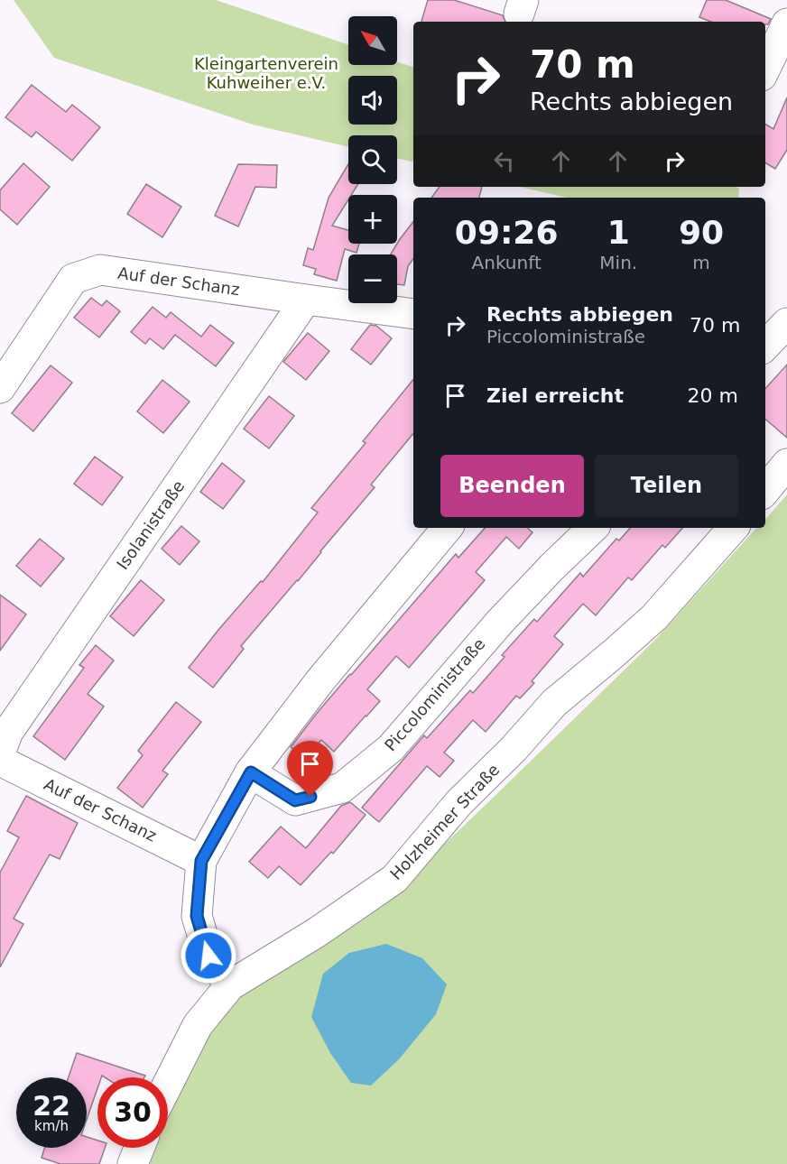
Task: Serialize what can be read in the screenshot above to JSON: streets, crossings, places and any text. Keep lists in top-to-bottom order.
{
  "streets": {
    "street": [
      "Auf der Schanz",
      "Isolanistraße",
      "Piccoloministraße",
      "Holzheimer Straße"
    ]
  },
  "crossings": [
    ["Auf der Schanz", "Isolanistraße"]
  ],
  "parks": ["Kleingartenverein Kuhweiher e.V."],
  "north": "top left",
  "page": {
    "map_buttons": ["+", "−"],
    "turn": ["70 m", "Rechts abbiegen"],
    "eta": [
      "09:26",
      "Ankunft",
      "1",
      "Min.",
      "90",
      "m"
    ],
    "list": [
      {
        "name": "Rechts abbiegen",
        "note": "Piccoloministraße",
        "value": "70 m"
      },
      {
        "name": "Ziel erreicht",
        "value": "20 m"
      }
    ],
    "buttons": ["Beenden", "Teilen"],
    "speed": "22 km/h",
    "limit": "30"
  }
}
